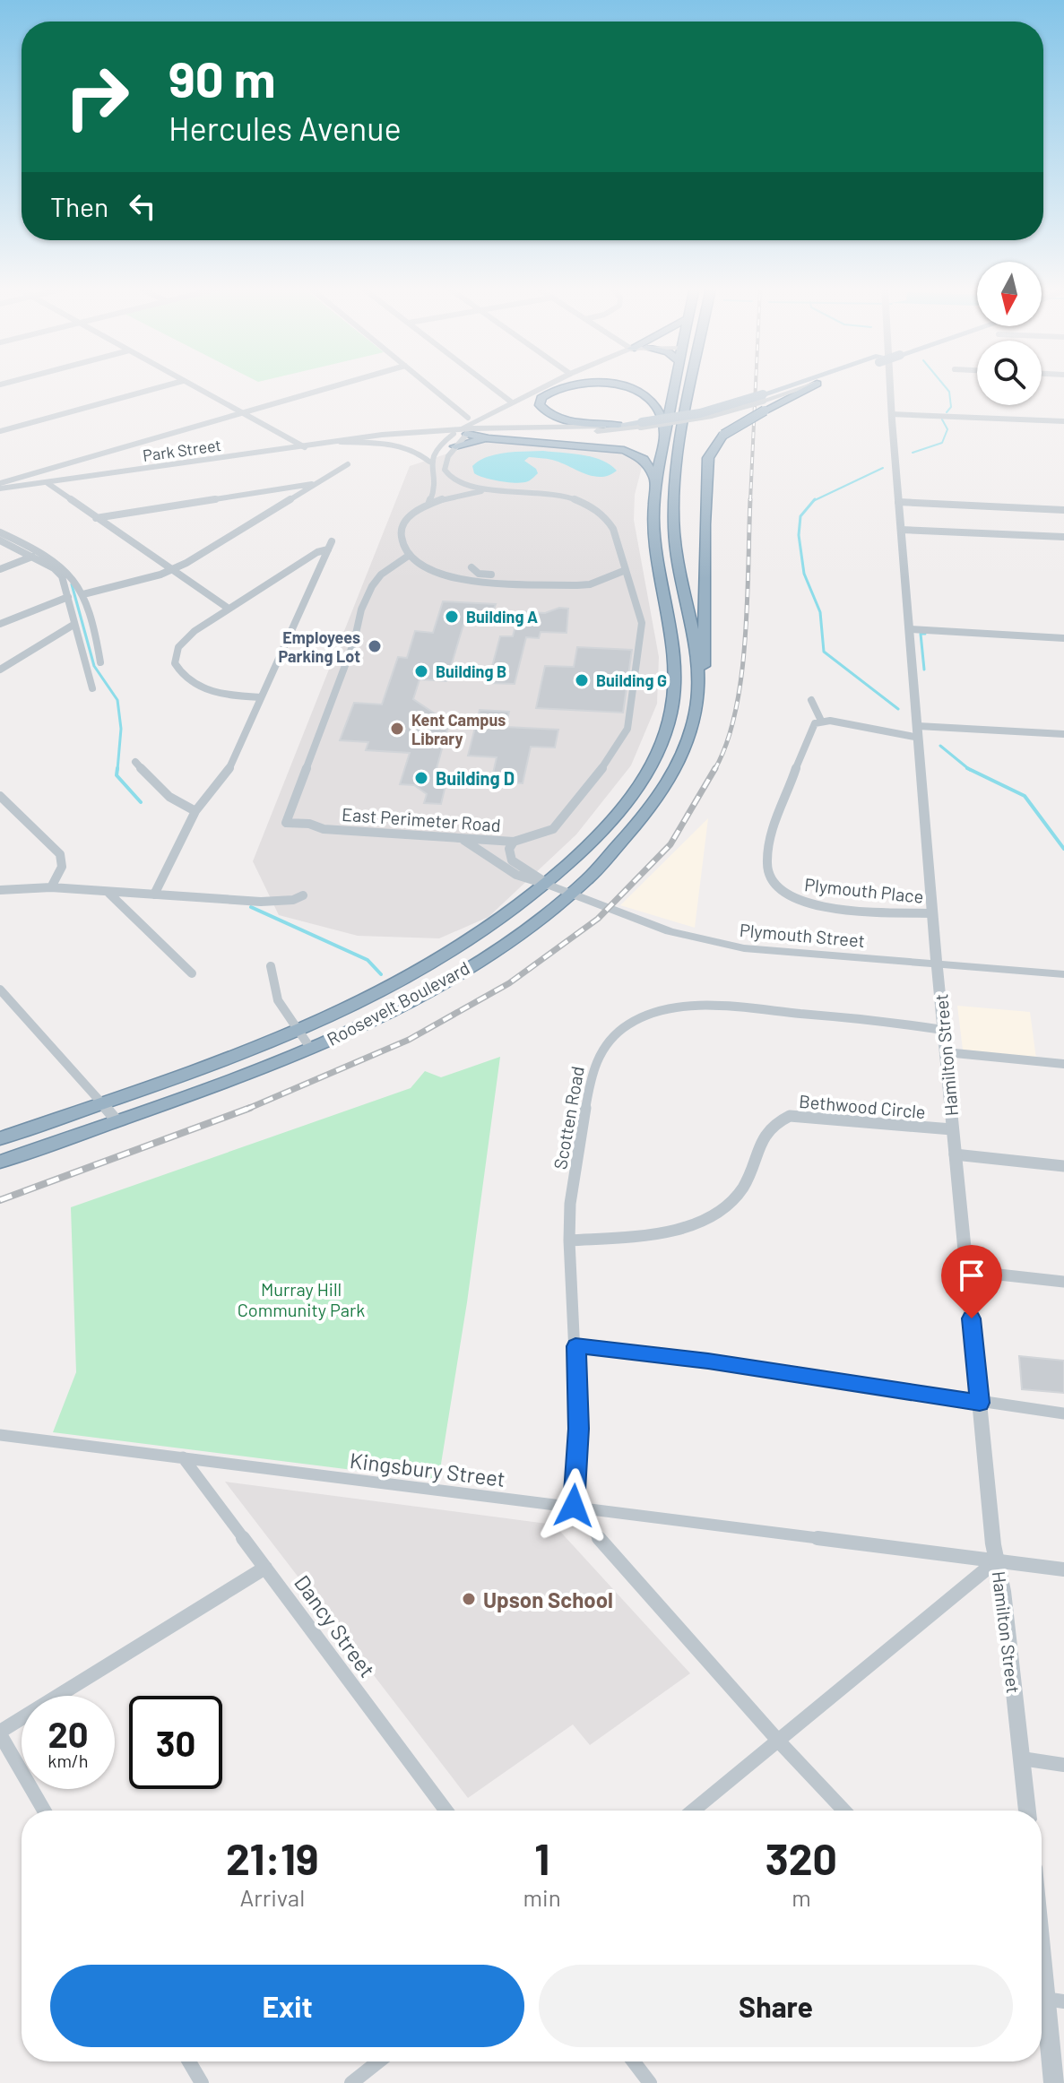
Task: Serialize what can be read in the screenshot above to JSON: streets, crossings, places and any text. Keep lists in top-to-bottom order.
{
  "streets": {
    "highway": ["Roosevelt Boulevard"],
    "street": [
      "Park Street",
      "East Perimeter Road",
      "Plymouth Place",
      "Plymouth Street",
      "Hamilton Street",
      "Bethwood Circle",
      "Scotten Road",
      "Kingsbury Street",
      "Dancy Street"
    ]
  },
  "crossings": [
    ["Plymouth Place", "Hamilton Street"],
    ["Plymouth Street", "Roosevelt Boulevard"],
    ["Plymouth Street", "Hamilton Street"],
    ["Hamilton Street", "Bethwood Circle"],
    ["Hamilton Street", "Scotten Road"],
    ["Hamilton Street", "Kingsbury Street"],
    ["Bethwood Circle", "Scotten Road"],
    ["Scotten Road", "Kingsbury Street"],
    ["Kingsbury Street", "Dancy Street"]
  ],
  "parks": ["Murray Hill Community Park"],
  "places": [
    "Building A",
    "Employees Parking Lot",
    "Building B",
    "Building G",
    "Kent Campus Library",
    "Building D",
    "Upson School"
  ],
  "north": "bottom",
  "page": {
    "turn": ["90 m", "Hercules Avenue"],
    "then": "Then",
    "speed": "20 km/h",
    "limit": "30",
    "eta": [
      "21:19",
      "Arrival",
      "1",
      "min",
      "320",
      "m"
    ],
    "buttons": ["Exit", "Share"]
  }
}
